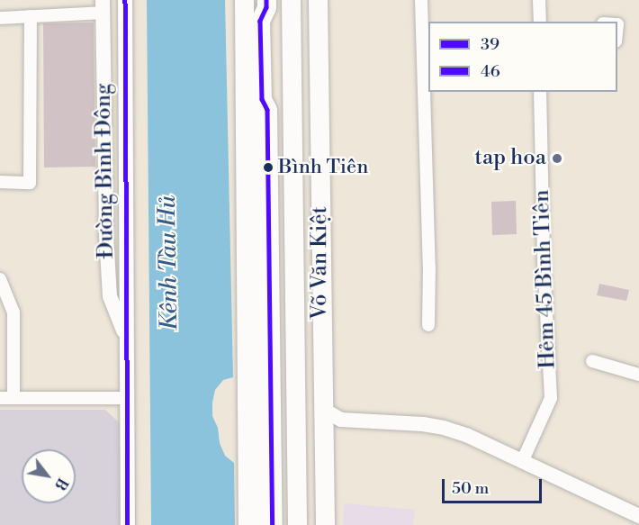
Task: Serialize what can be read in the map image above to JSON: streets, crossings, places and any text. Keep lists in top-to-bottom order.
{
  "streets": {
    "main road": ["Võ Văn Kiệt"],
    "street": ["Đường Bình Đông", "Hẻm 45 Bình Tiên"]
  },
  "water": ["Kênh Tàu Hủ"],
  "places": ["tap hoa", "Bình Tiên"],
  "lines": ["transit line 39", "transit line 46"],
  "legend": ["39", "46"],
  "scale_bar": "50 m",
  "north": "bottom right"
}
